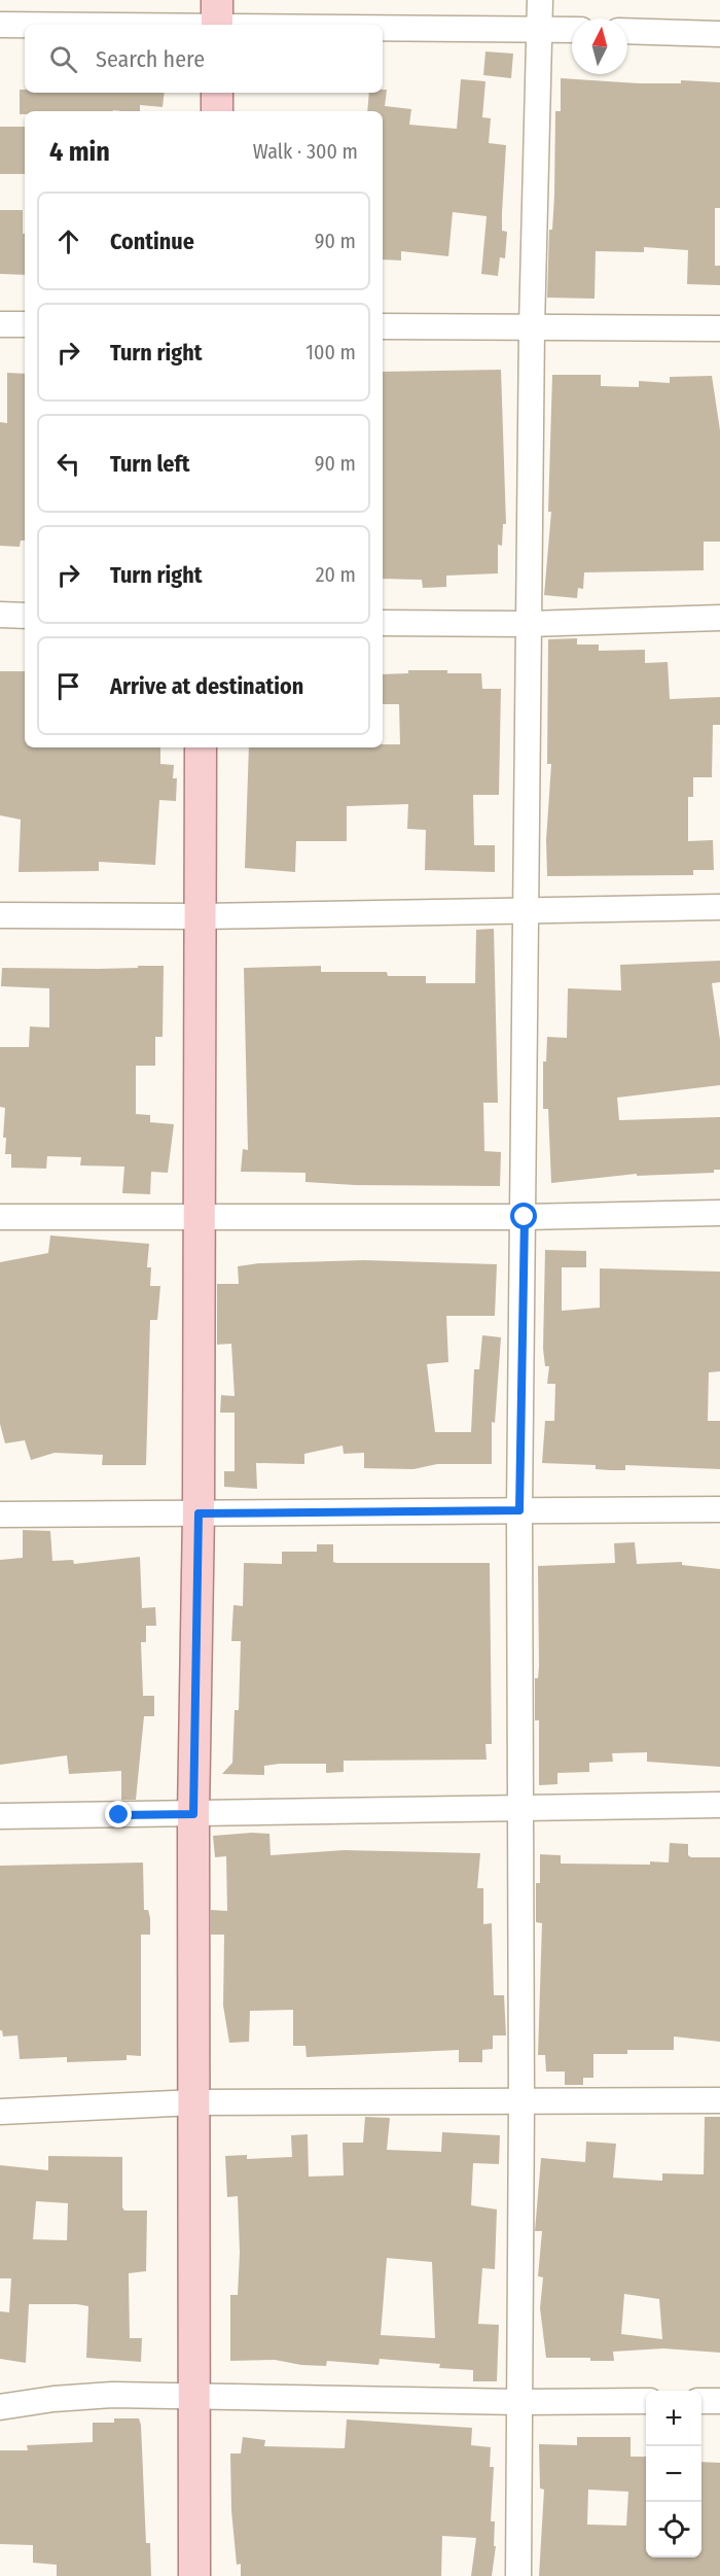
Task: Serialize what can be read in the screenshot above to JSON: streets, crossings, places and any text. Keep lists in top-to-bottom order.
{
  "north": "top",
  "page": {
    "search": "Search here",
    "heading": ["4 min", "Walk · 300 m"],
    "list": [
      ["Continue", "90 m"],
      ["Turn right", "100 m"],
      ["Turn left", "90 m"],
      ["Turn right", "20 m"],
      "Arrive at destination"
    ],
    "map_buttons": ["+", "−"]
  }
}
